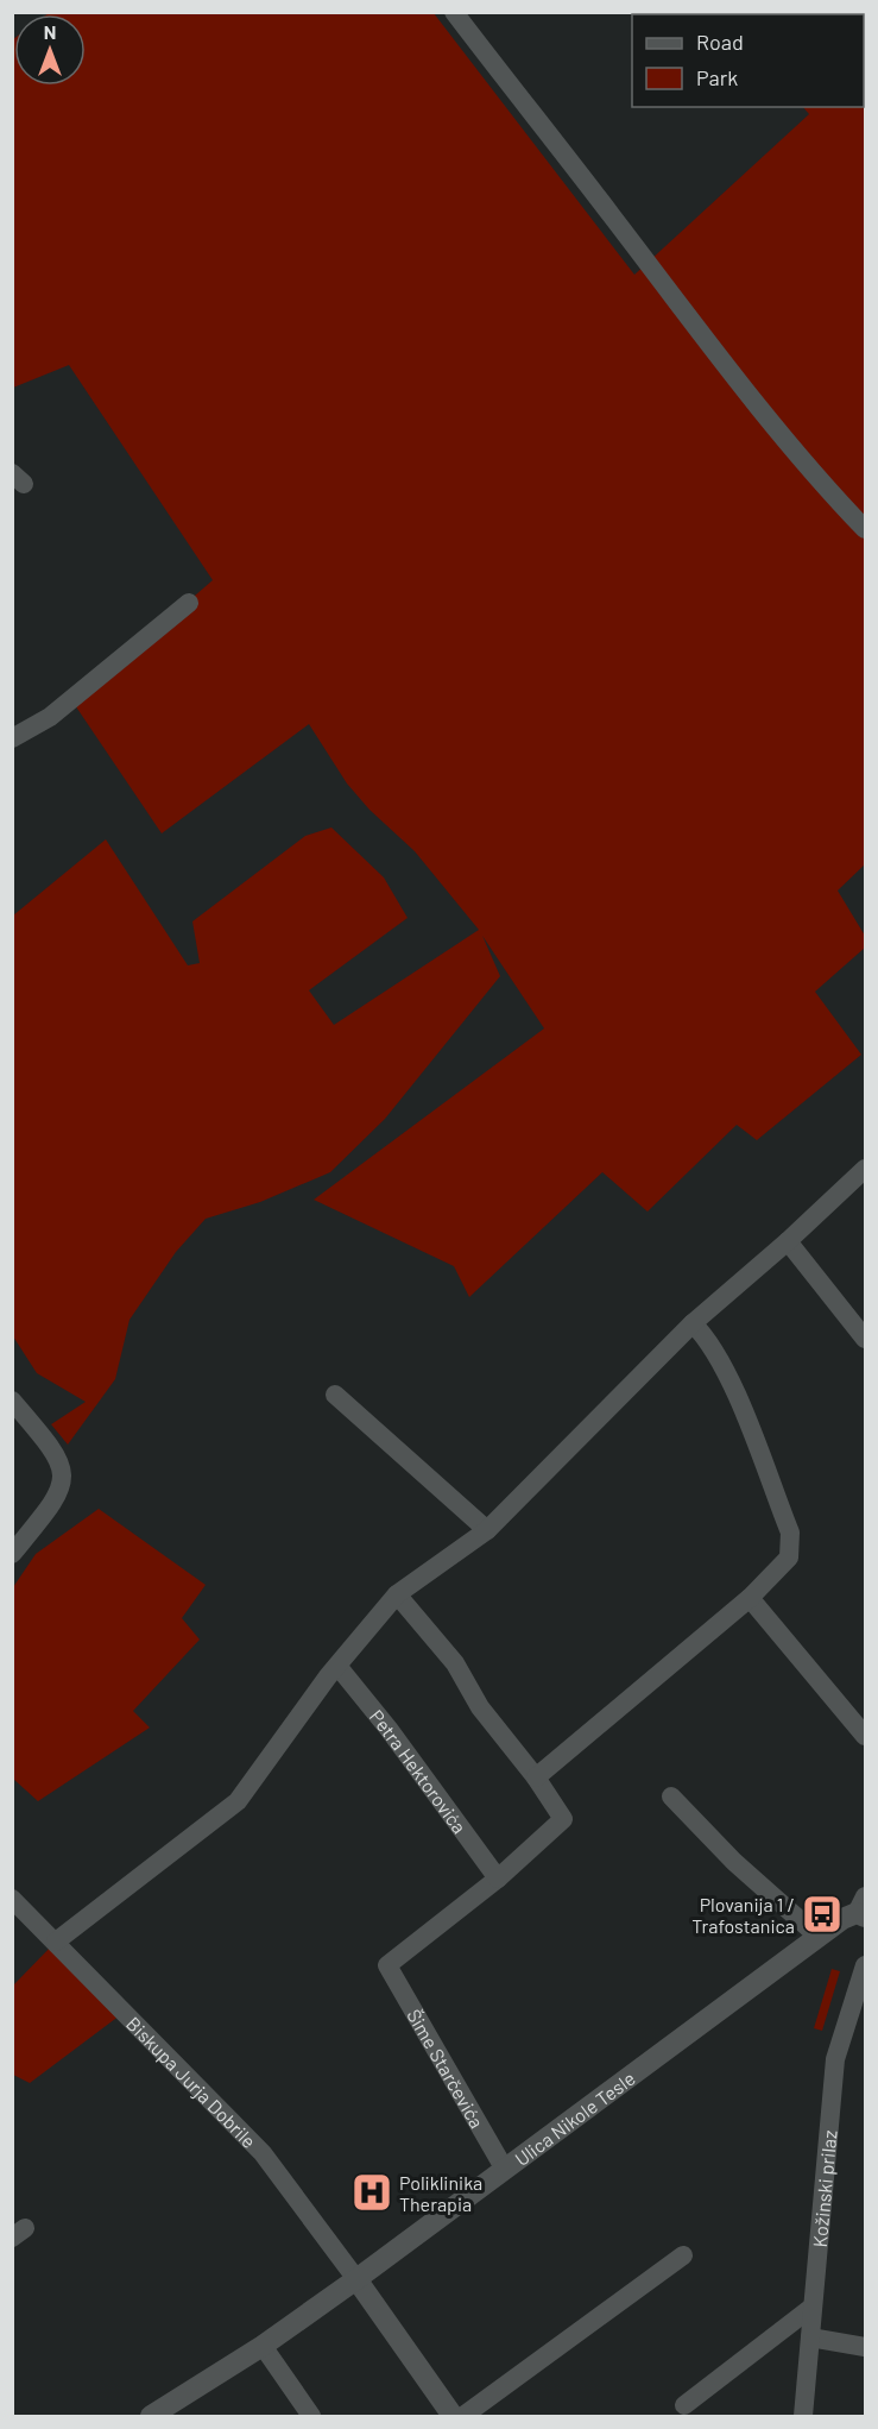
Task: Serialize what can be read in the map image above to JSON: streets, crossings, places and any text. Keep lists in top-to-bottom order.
{
  "streets": {
    "street": [
      "Petra Hektorovića",
      "Šime Starčevića",
      "Biskupa Jurja Dobrile",
      "Ulica Nikole Tesle",
      "Kožinski prilaz"
    ]
  },
  "crossings": [
    ["Petra Hektorovića", "Šime Starčevića"],
    ["Šime Starčevića", "Ulica Nikole Tesle"],
    ["Biskupa Jurja Dobrile", "Ulica Nikole Tesle"]
  ],
  "places": {
    "bus stop": ["Plovanija 1 / Trafostanica"],
    "hospital": ["Poliklinika Therapia"]
  },
  "legend": ["Road", "Park"],
  "north": "top"
}
